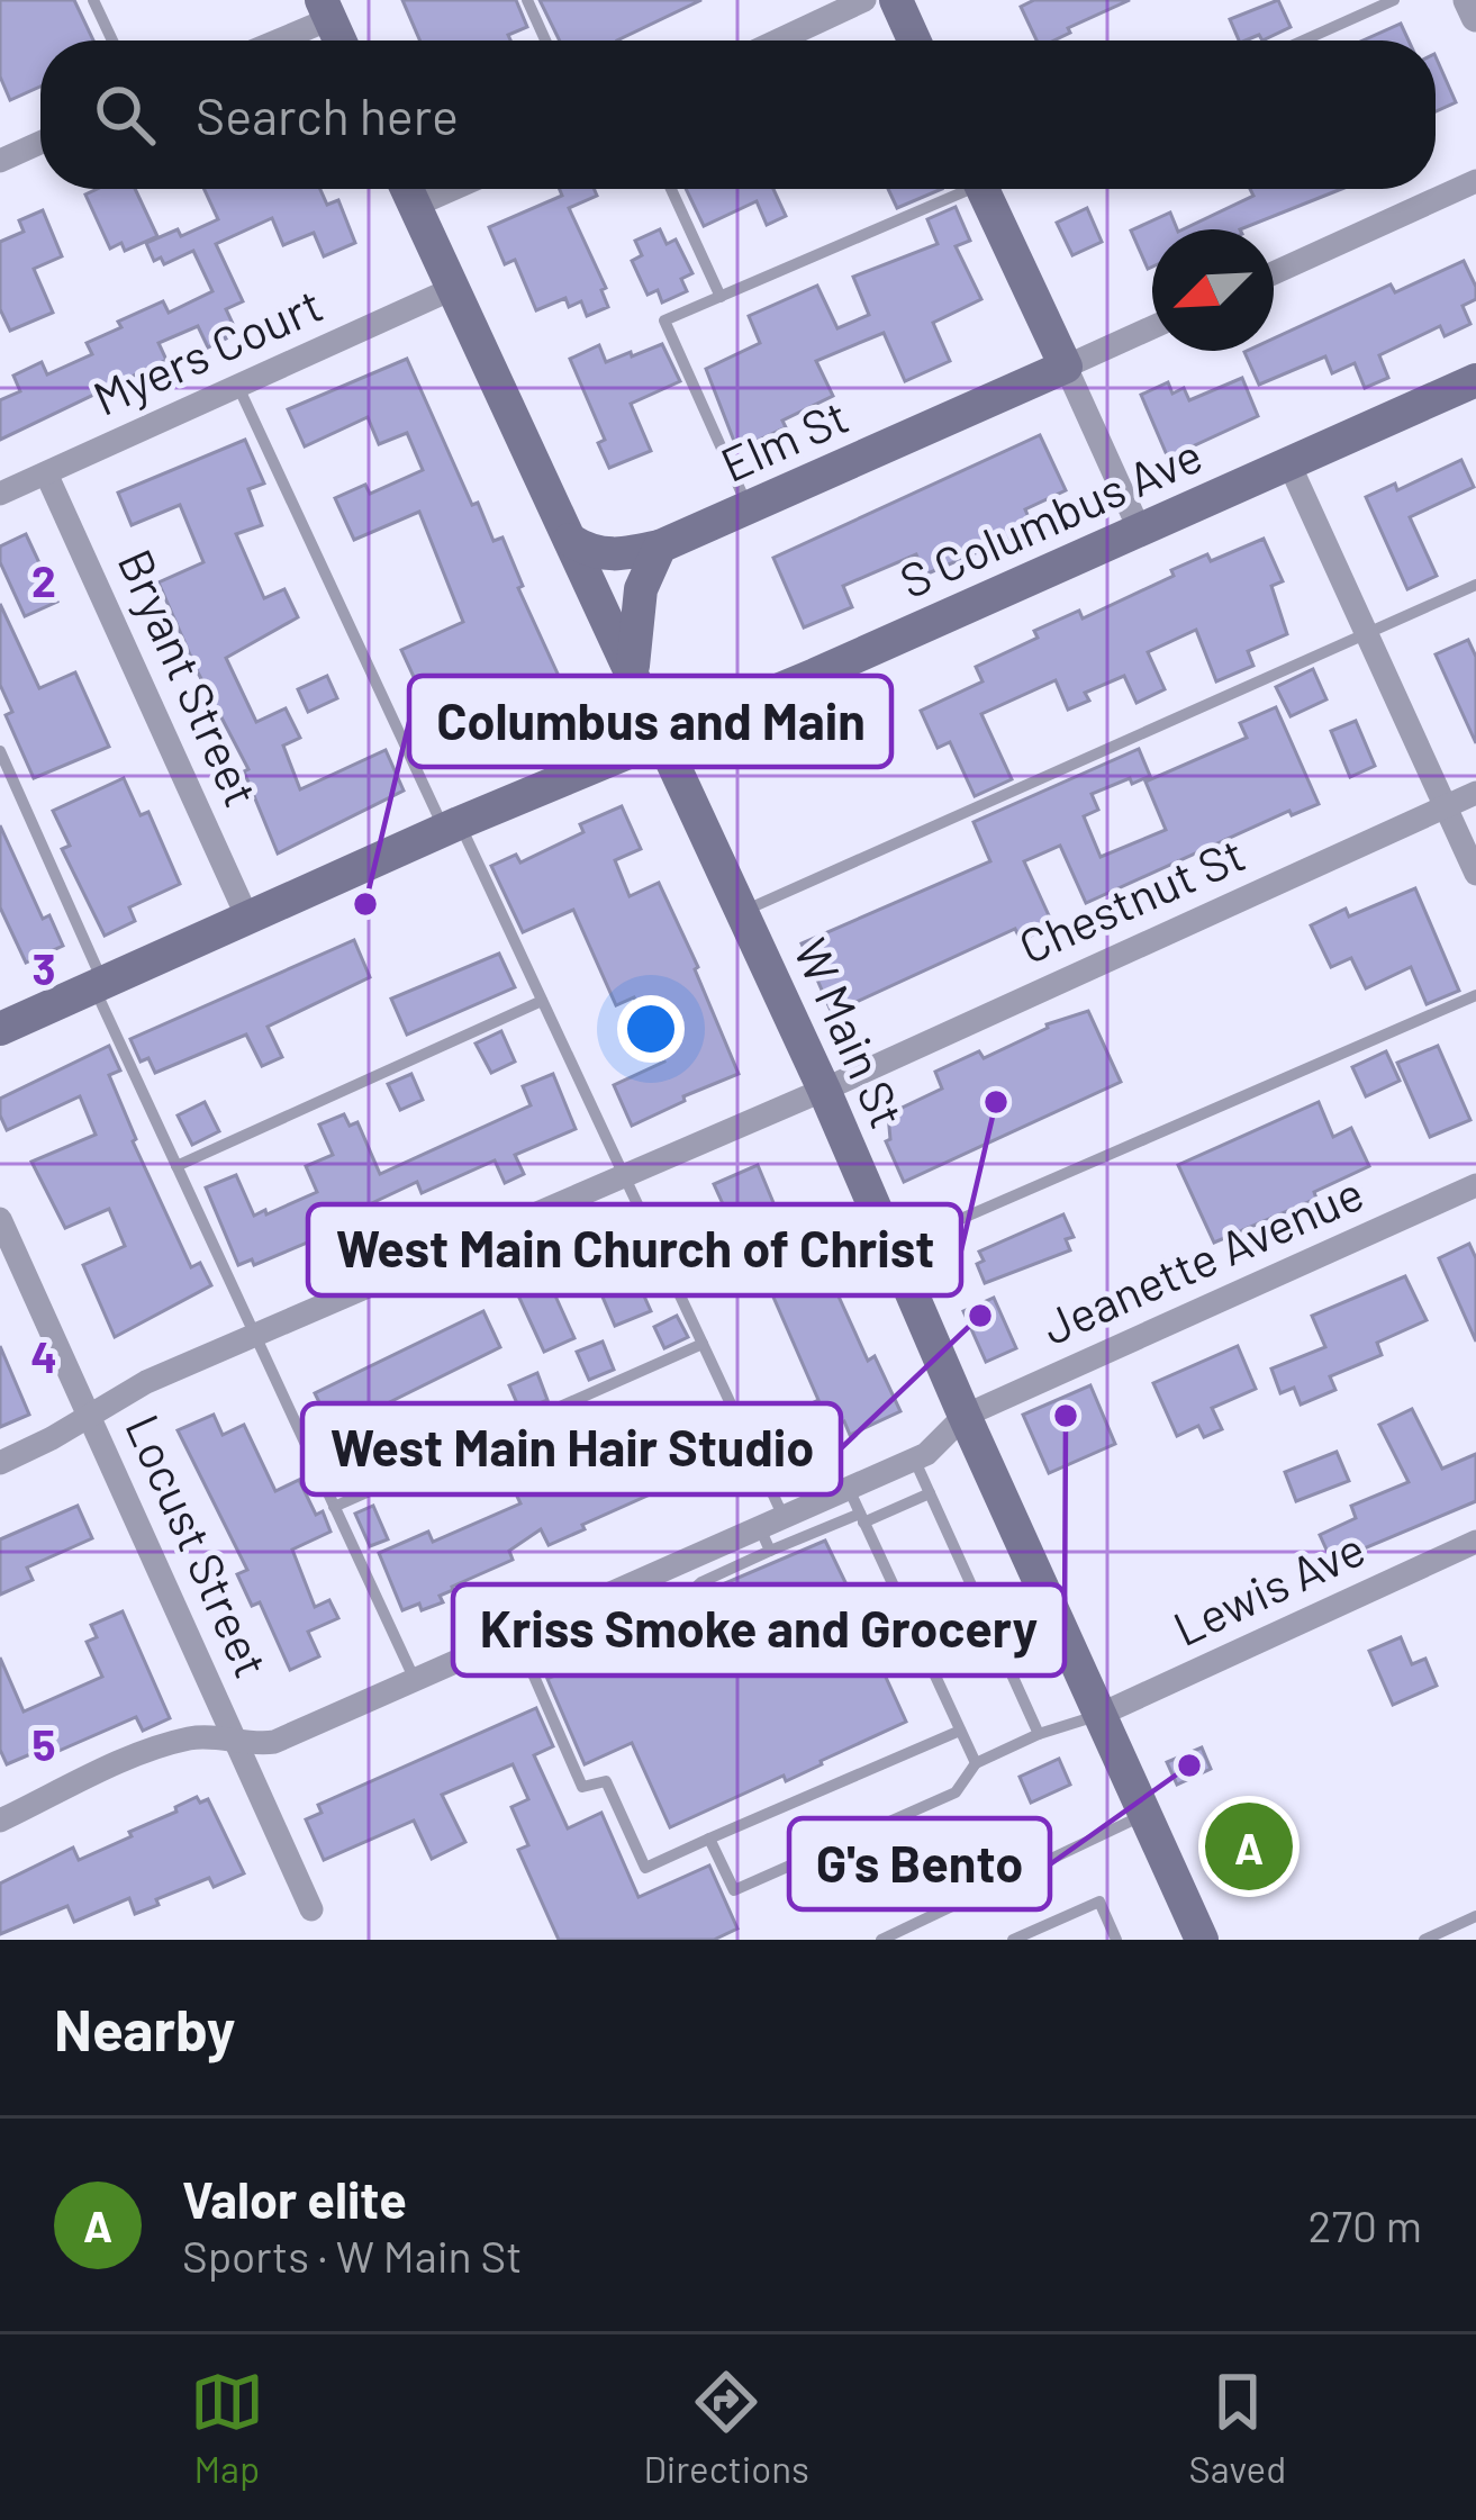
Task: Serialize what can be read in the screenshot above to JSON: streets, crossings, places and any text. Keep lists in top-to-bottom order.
{
  "streets": {
    "main road": ["Elm St", "S Columbus Ave", "W Main St"],
    "street": [
      "Myers Court",
      "Bryant Street",
      "Chestnut St",
      "Jeanette Avenue",
      "Locust Street",
      "Lewis Ave"
    ]
  },
  "crossings": [
    ["Myers Court", "Bryant Street"],
    ["Myers Court", "W Main St"],
    ["Elm St", "W Main St"],
    ["S Columbus Ave", "Bryant Street"],
    ["S Columbus Ave", "W Main St"],
    ["Chestnut St", "W Main St"],
    ["Chestnut St", "Locust Street"],
    ["W Main St", "Jeanette Avenue"],
    ["W Main St", "Lewis Ave"],
    ["Jeanette Avenue", "Locust Street"]
  ],
  "places": [
    "Columbus and Main",
    "West Main Church of Christ",
    "West Main Hair Studio",
    "Kriss Smoke and Grocery",
    "G's Bento"
  ],
  "north": "bottom left",
  "page": {
    "search": "Search here",
    "pins": "A",
    "heading": "Nearby",
    "list": [
      {
        "mark": "A",
        "name": "Valor elite",
        "note": "Sports · W Main St",
        "value": "270 m"
      }
    ],
    "nav": ["Map", "Directions", "Saved"]
  },
  "grid": {
    "rows": [
      "2",
      "3",
      "4",
      "5"
    ]
  }
}
